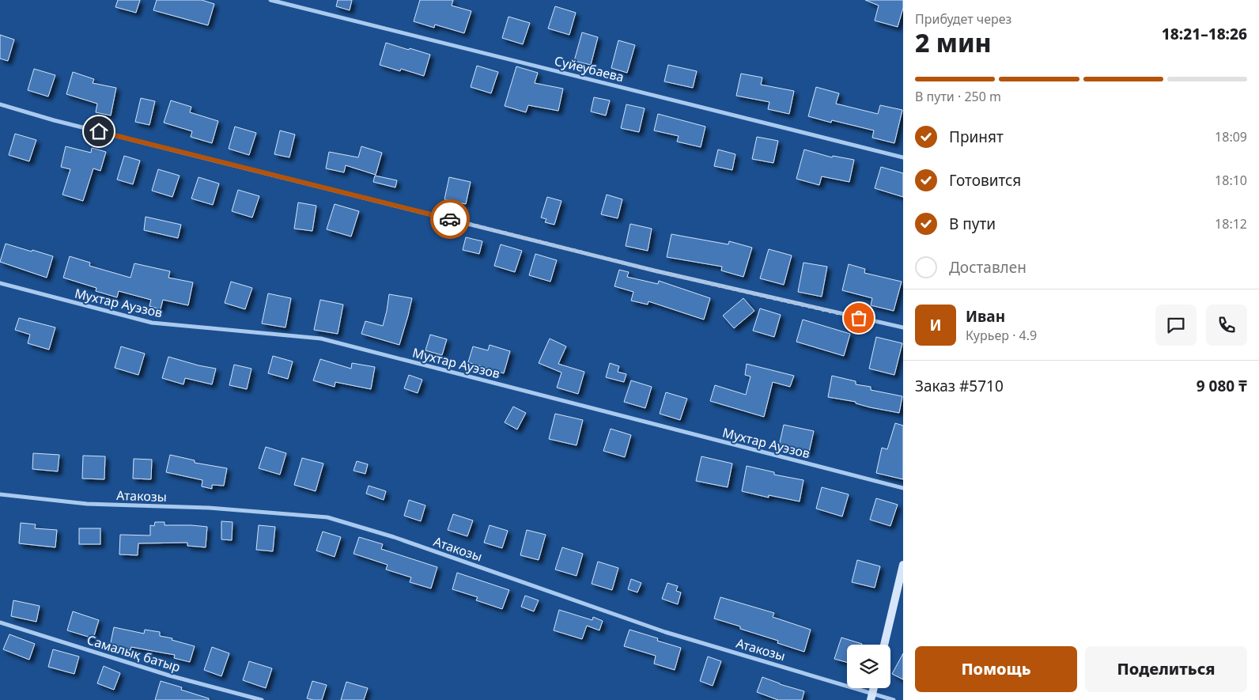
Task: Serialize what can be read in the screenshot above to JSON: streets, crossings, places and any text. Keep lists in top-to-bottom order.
{
  "streets": {
    "street": [
      "Суйеубаева",
      "Мухтар Ауэзов",
      "Атакозы",
      "Самалық батыр"
    ]
  },
  "page": {
    "heading": ["2 мин", "Прибудет через", "18:21–18:26"],
    "panel": [
      "Иван",
      "Курьер · 4.9",
      "Заказ #5710",
      "9 080 ₸"
    ],
    "bar": "В пути · 250 m",
    "list": [
      ["Принят", "18:09"],
      ["Готовится", "18:10"],
      ["В пути", "18:12"],
      "Доставлен"
    ],
    "round": "И",
    "buttons": ["Помощь", "Поделиться"]
  }
}
